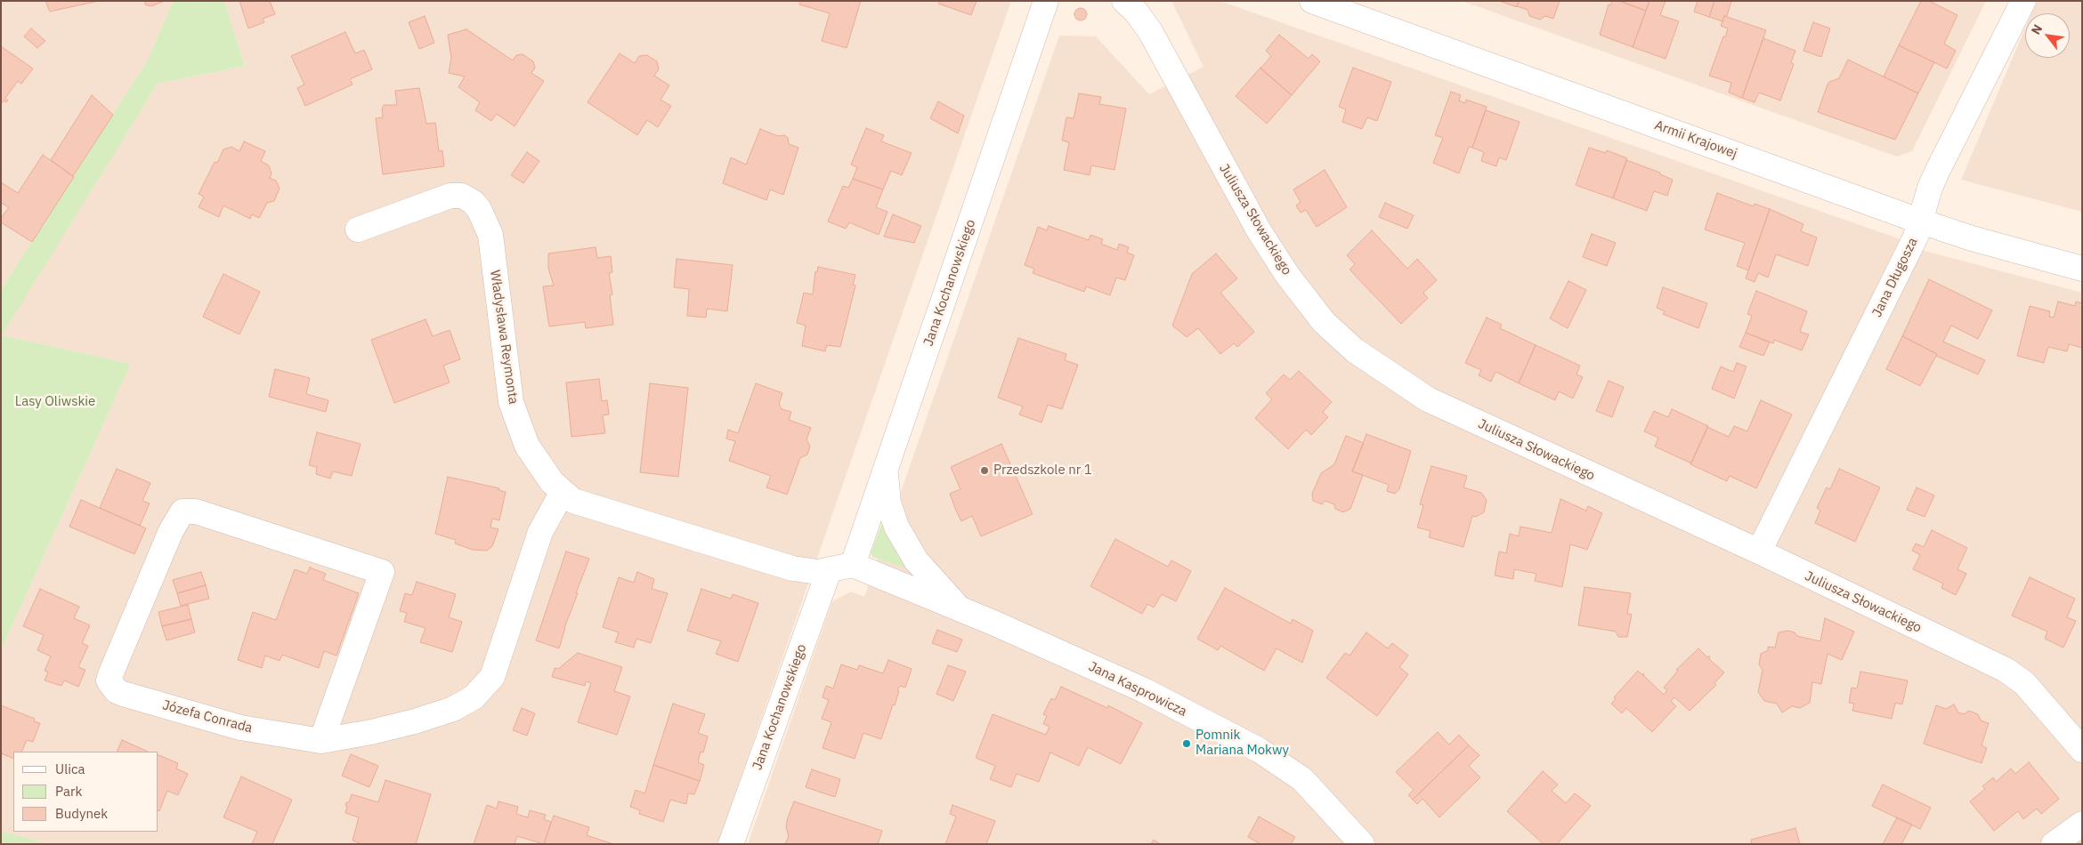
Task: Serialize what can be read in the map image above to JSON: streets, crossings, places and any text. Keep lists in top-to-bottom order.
{
  "streets": {
    "street": [
      "Armii Krajowej",
      "Juliusza Słowackiego",
      "Jana Długosza",
      "Jana Kochanowskiego",
      "Władysława Reymonta",
      "Jana Kasprowicza",
      "Józefa Conrada"
    ]
  },
  "crossings": [
    ["Armii Krajowej", "Jana Długosza"],
    ["Juliusza Słowackiego", "Jana Długosza"],
    ["Jana Kochanowskiego", "Władysława Reymonta"],
    ["Jana Kochanowskiego", "Jana Kasprowicza"],
    ["Władysława Reymonta", "Józefa Conrada"]
  ],
  "parks": ["Lasy Oliwskie"],
  "places": ["Przedszkole nr 1", "Pomnik Mariana Mokwy"],
  "legend": ["Ulica", "Park", "Budynek"],
  "north": "top left"
}
